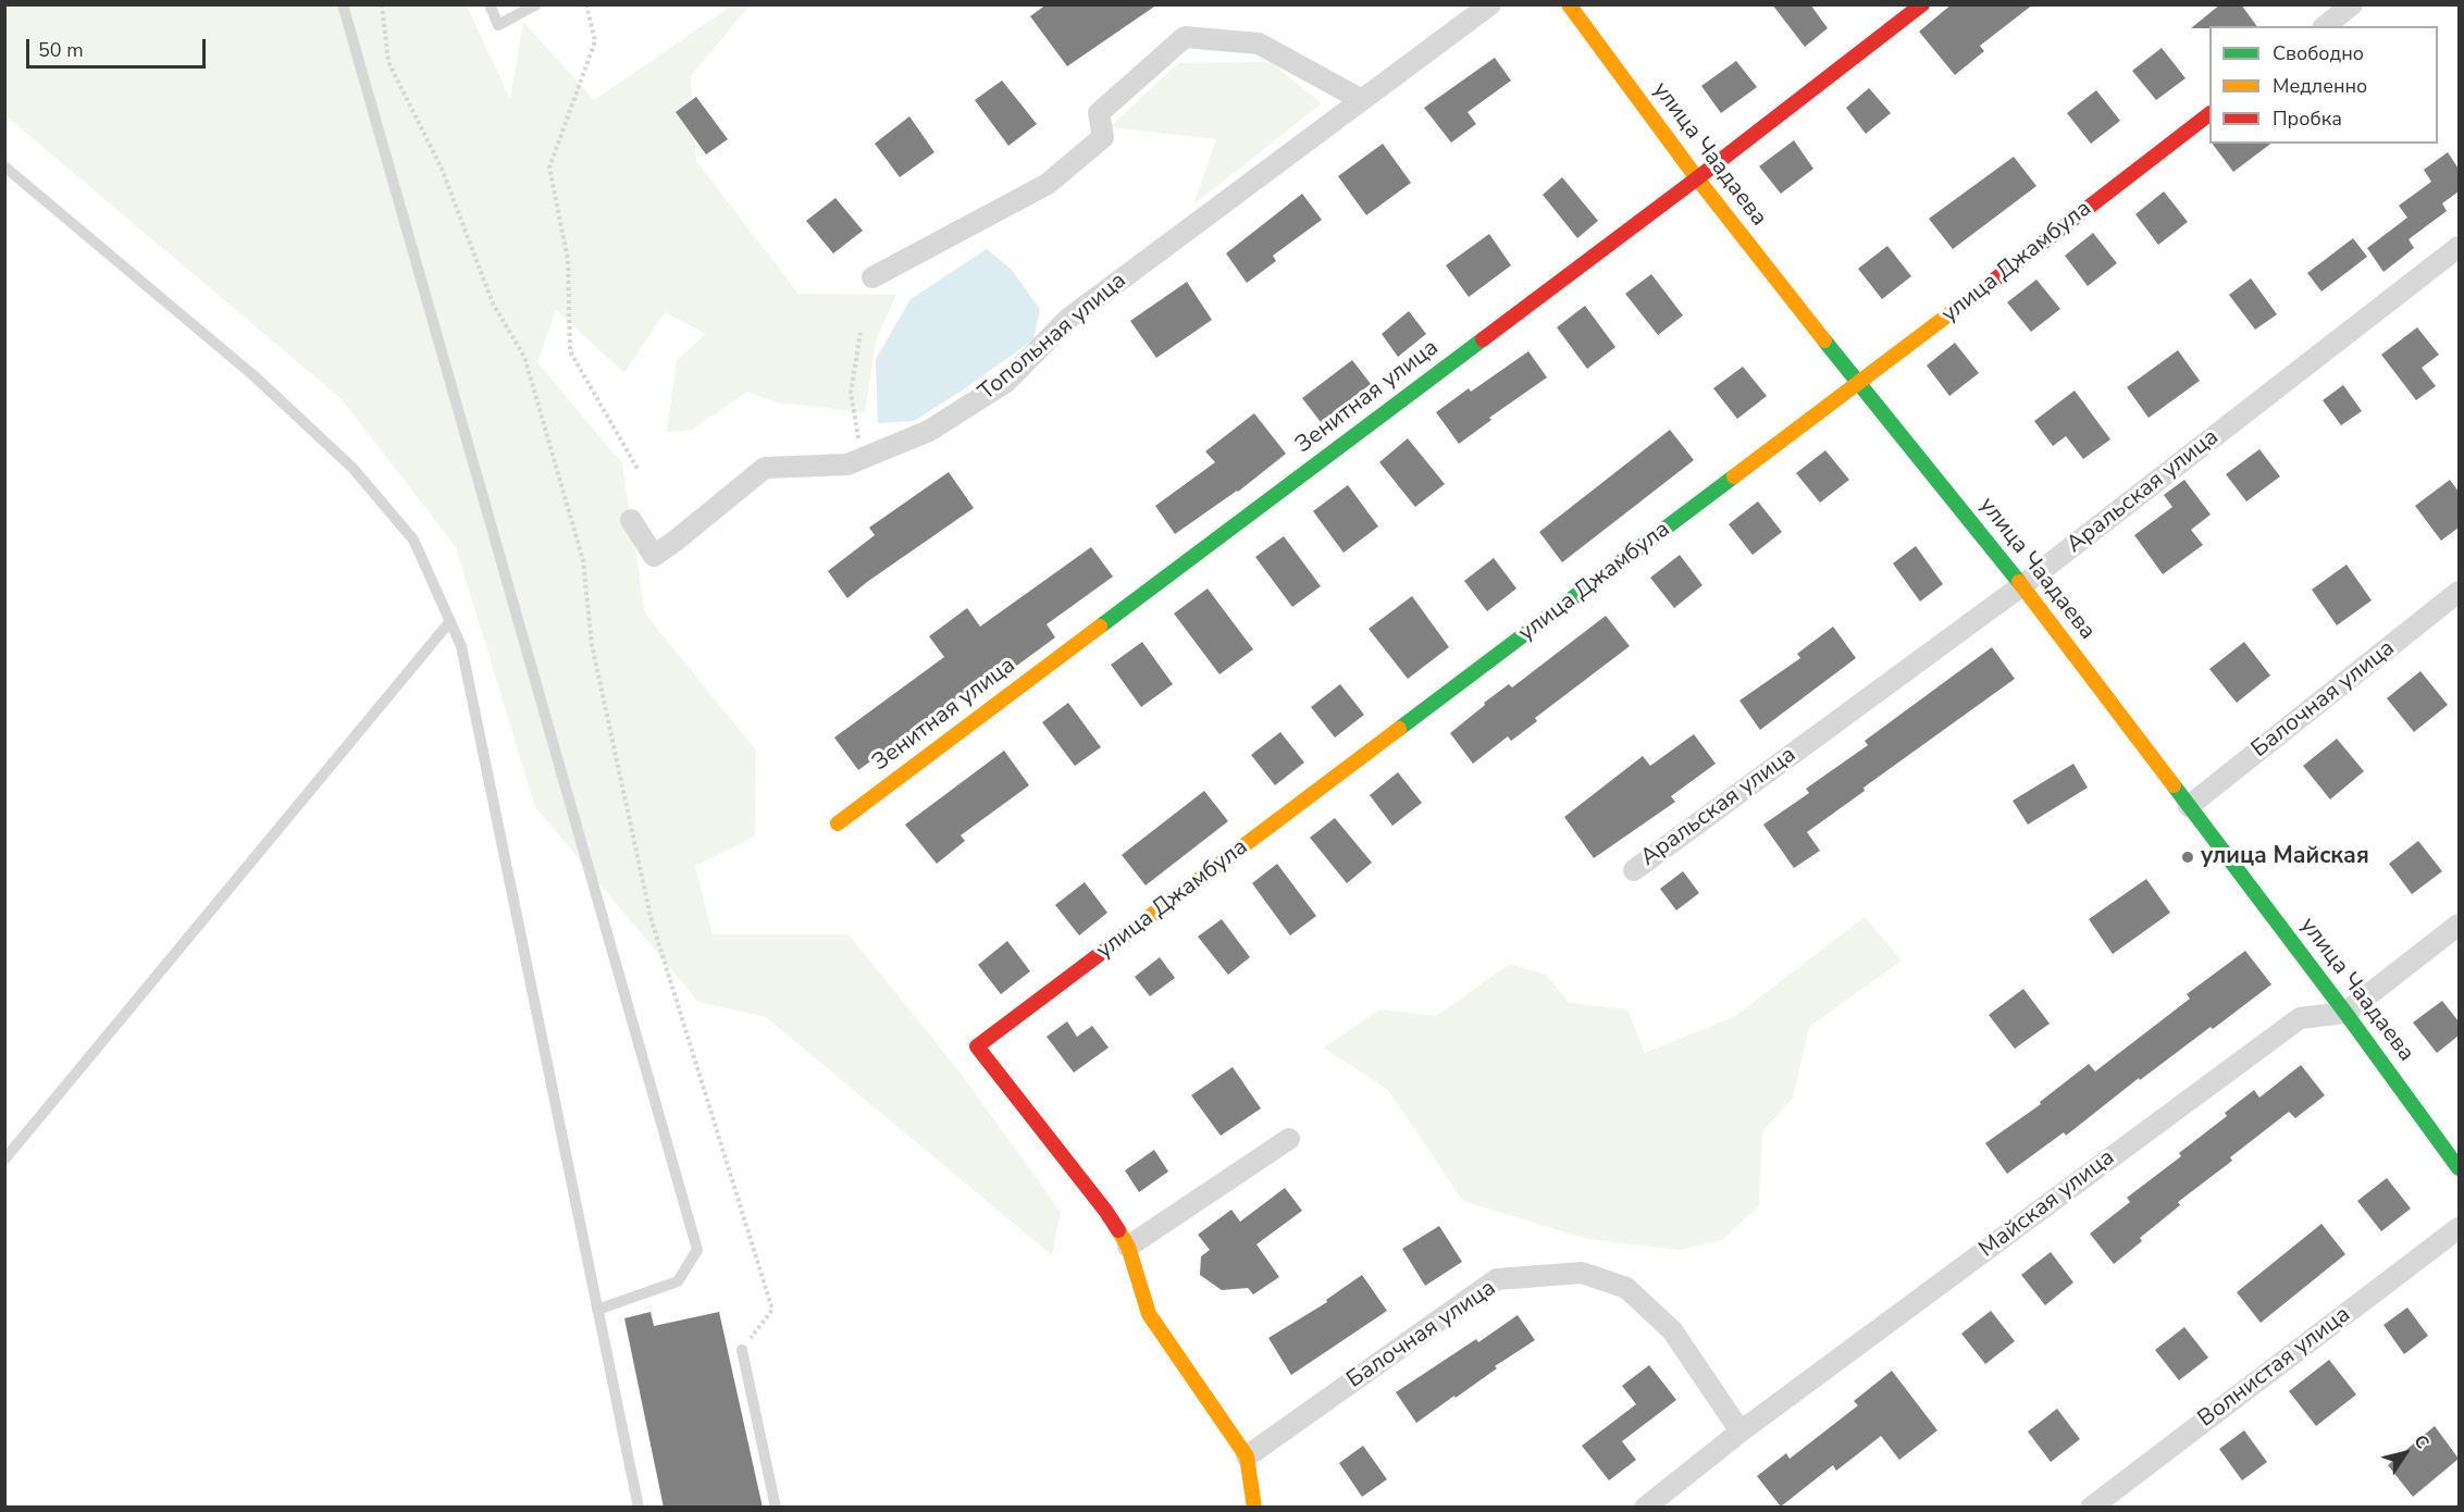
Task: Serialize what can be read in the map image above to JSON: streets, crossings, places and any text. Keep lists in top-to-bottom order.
{
  "streets": {
    "street": [
      "улица Чаадаева",
      "улица Джамбула",
      "Топольная улица",
      "Зенитная улица",
      "Аральская улица",
      "Балочная улица",
      "Майская улица",
      "Волнистая улица"
    ]
  },
  "crossings": [
    ["улица Чаадаева", "улица Джамбула"],
    ["улица Чаадаева", "Зенитная улица"],
    ["улица Чаадаева", "Аральская улица"],
    ["улица Чаадаева", "Балочная улица"],
    ["улица Чаадаева", "Майская улица"],
    ["Балочная улица", "Майская улица"]
  ],
  "places": ["улица Майская"],
  "legend": ["Свободно", "Медленно", "Пробка"],
  "scale_bar": "50 m",
  "north": "top right"
}
